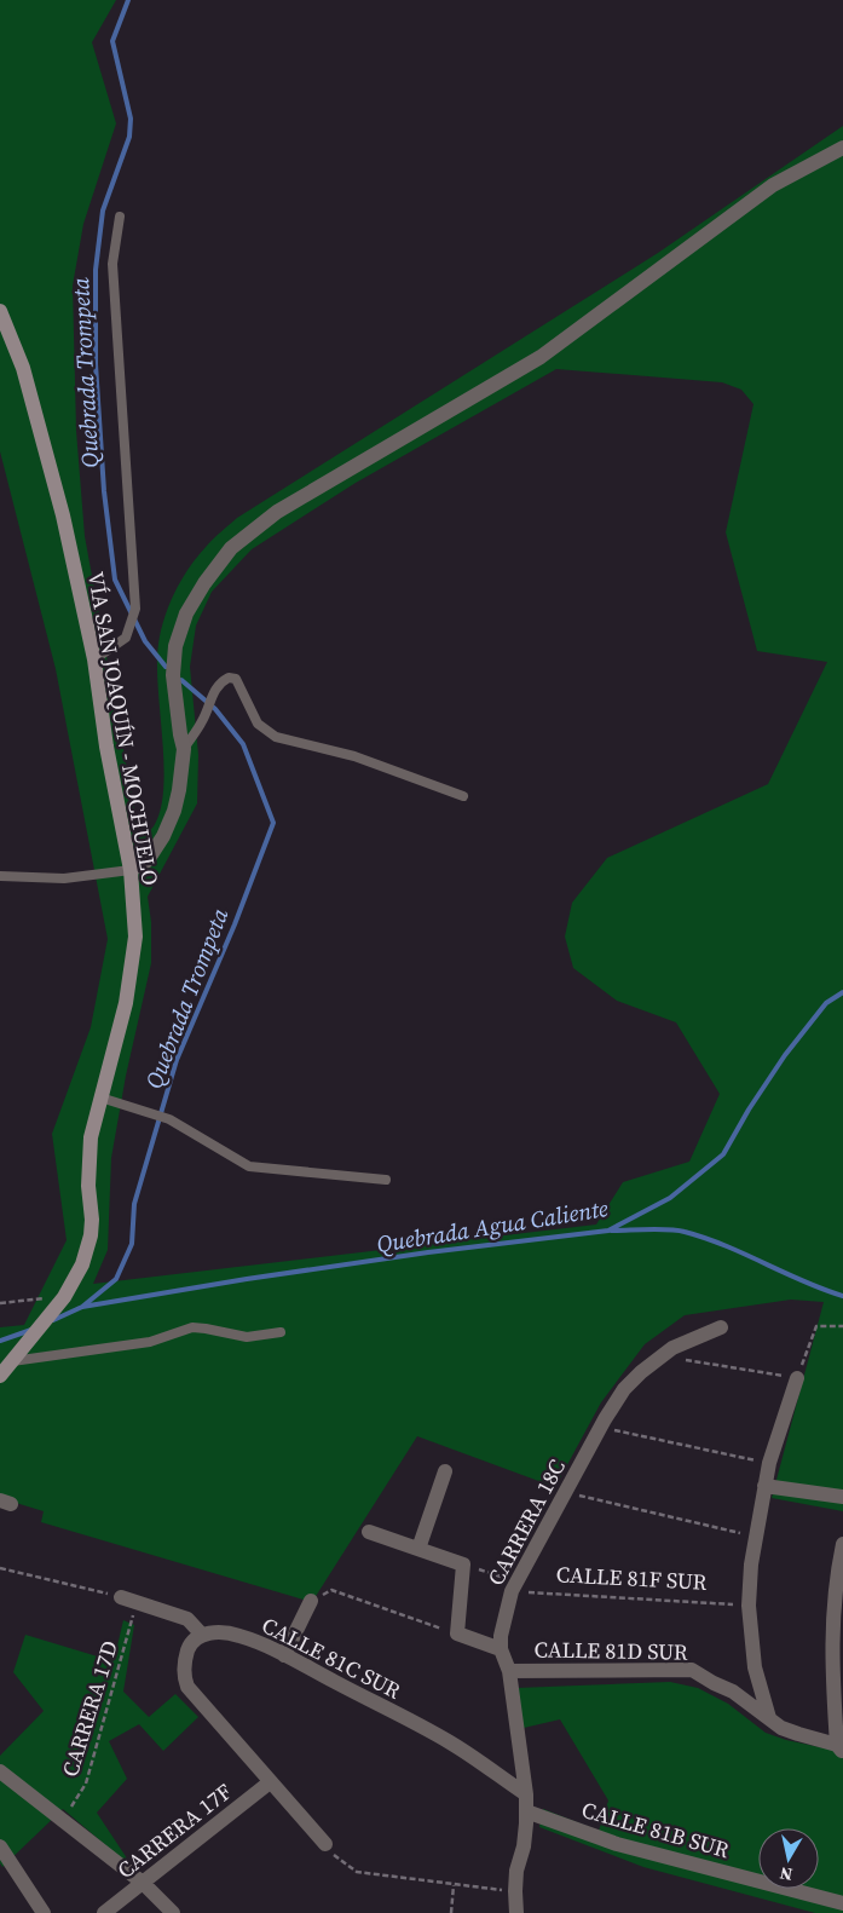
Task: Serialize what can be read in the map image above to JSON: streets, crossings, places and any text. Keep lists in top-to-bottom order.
{
  "streets": {
    "street": [
      "VÍA SAN JOAQUÍN - MOCHUELO",
      "CARRERA 18C",
      "CALLE 81D SUR",
      "CALLE 81C SUR",
      "CALLE 81B SUR",
      "CARRERA 17F"
    ],
    "path": ["CALLE 81F SUR", "CARRERA 17D"]
  },
  "crossings": [
    ["CARRERA 18C", "CALLE 81F SUR"],
    ["CARRERA 18C", "CALLE 81D SUR"],
    ["CARRERA 18C", "CALLE 81C SUR"],
    ["CARRERA 18C", "CALLE 81B SUR"]
  ],
  "water": ["Quebrada Trompeta", "Quebrada Agua Caliente"],
  "north": "bottom"
}
